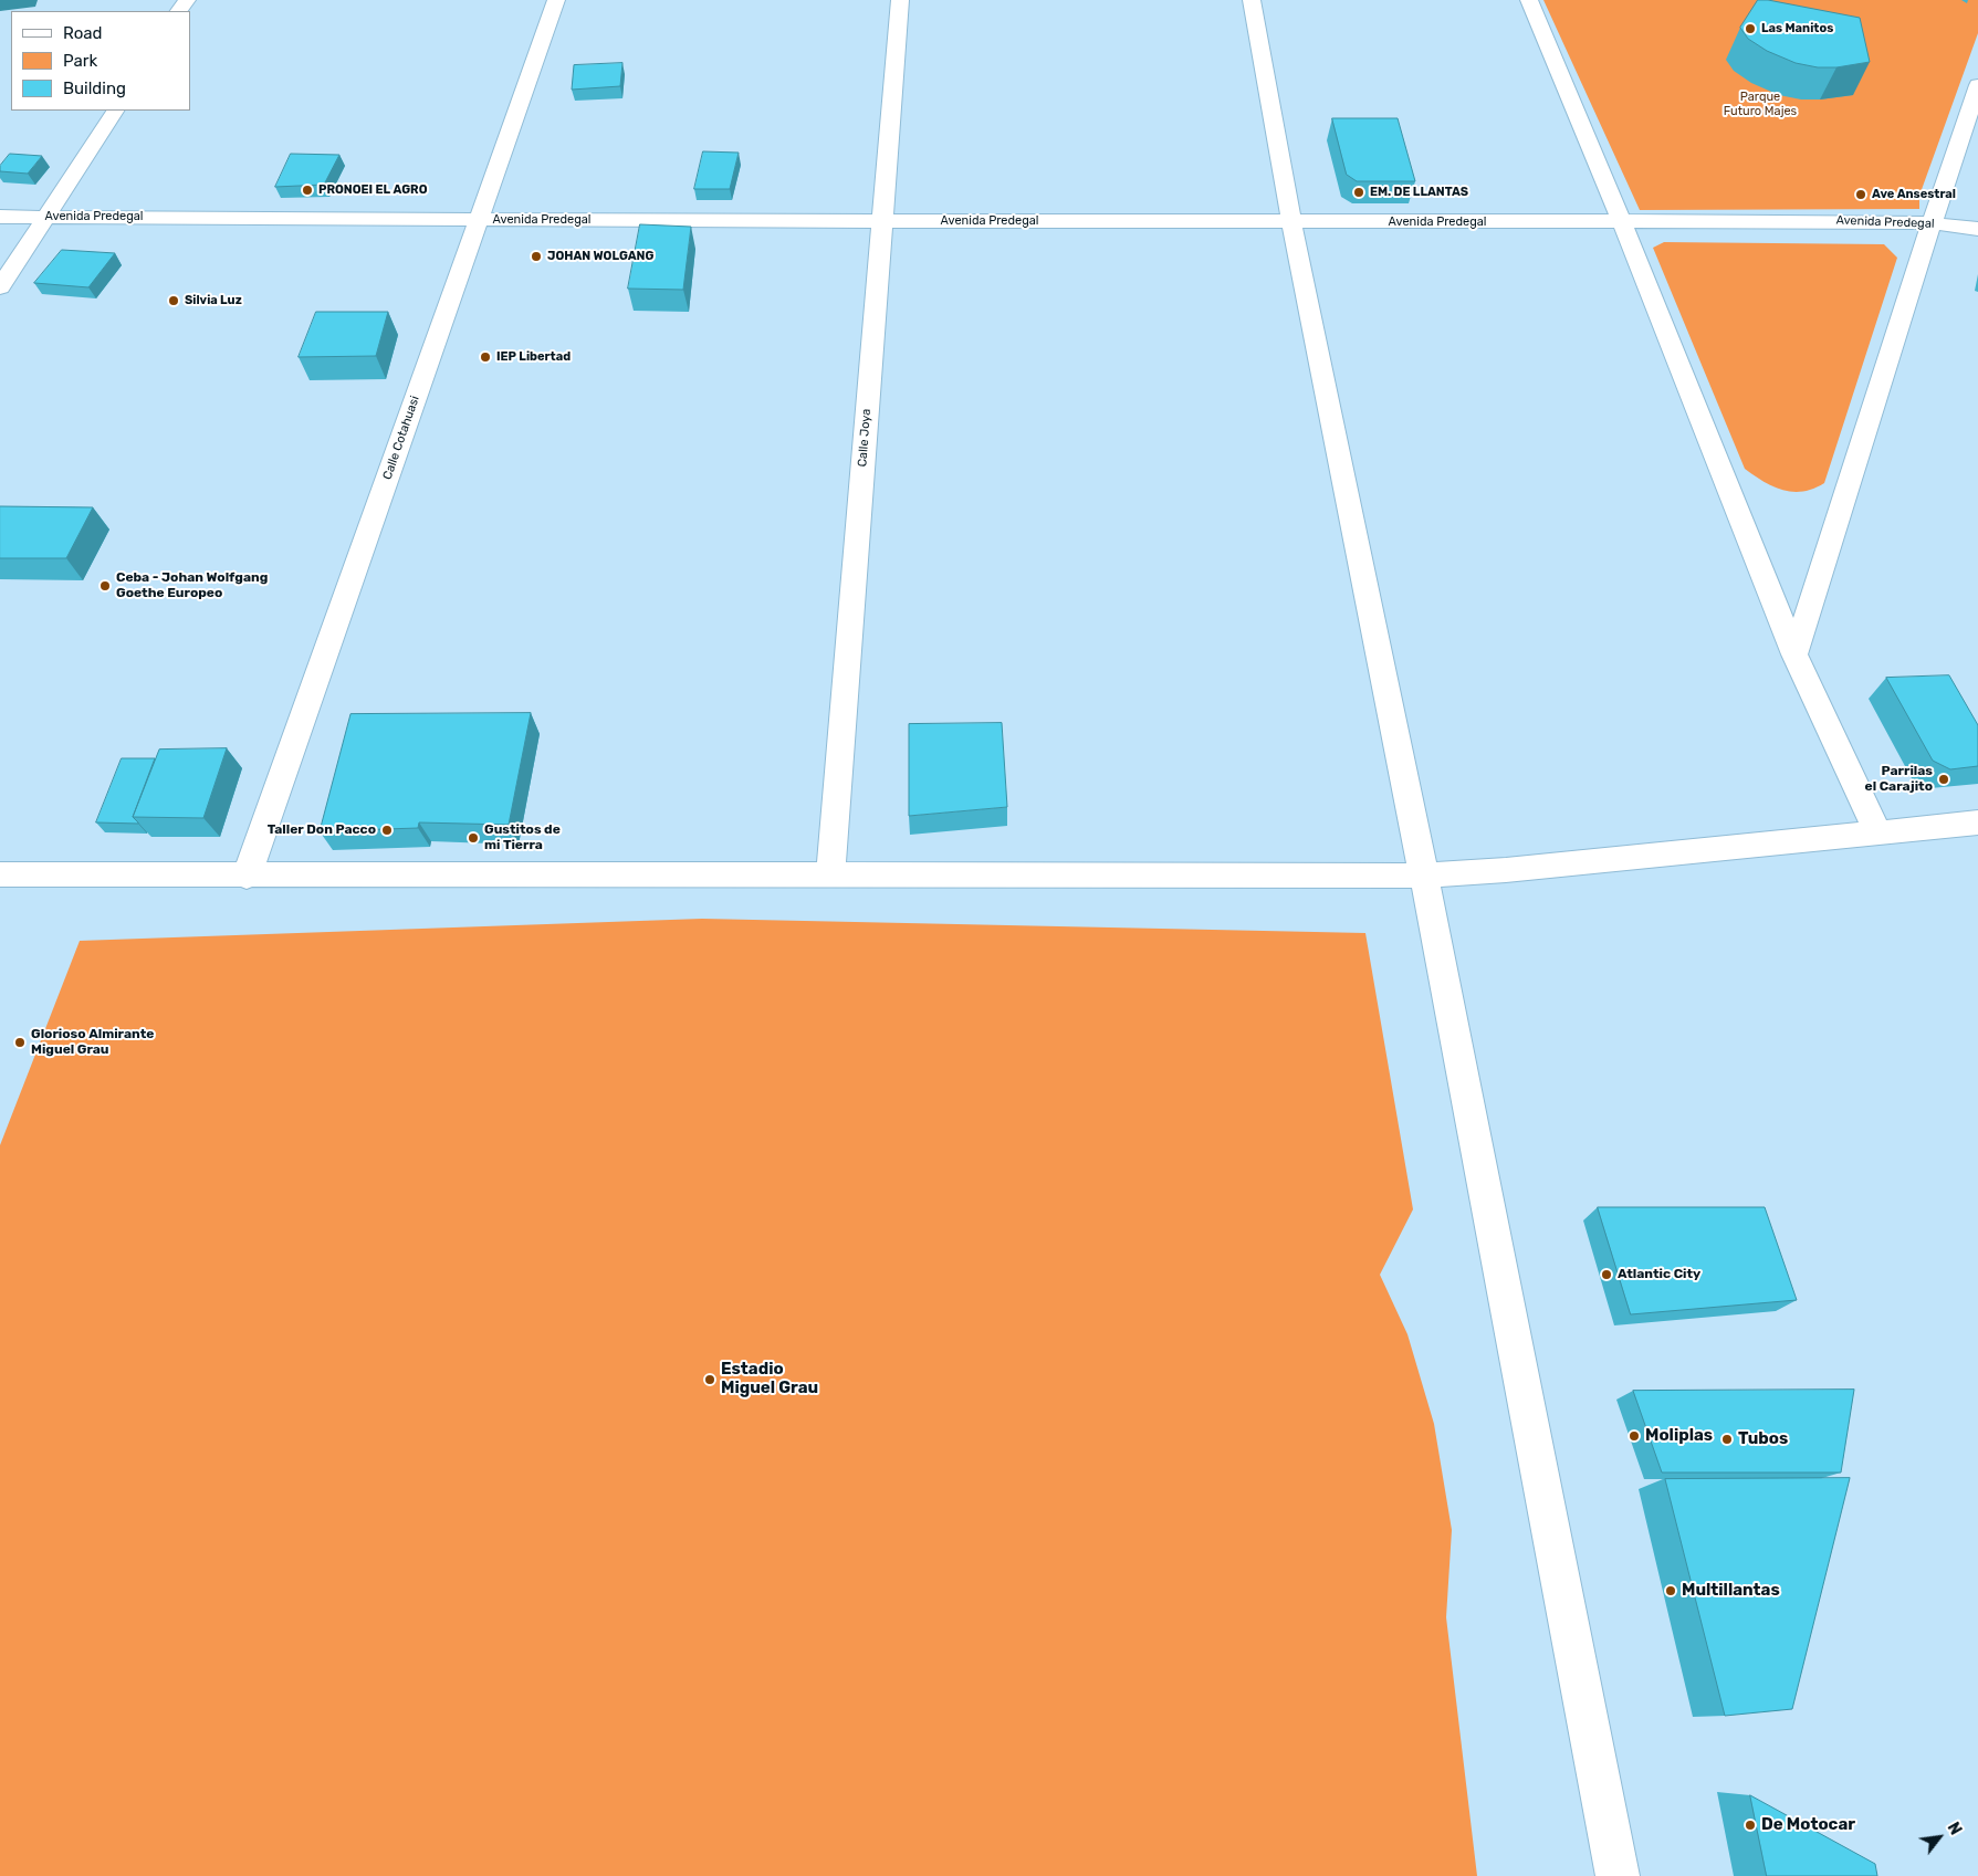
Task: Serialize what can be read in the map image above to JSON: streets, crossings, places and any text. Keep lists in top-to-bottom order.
{
  "streets": {
    "street": ["Avenida Predegal", "Calle Cotahuasi", "Calle Joya"]
  },
  "crossings": [
    ["Avenida Predegal", "Calle Cotahuasi"],
    ["Avenida Predegal", "Calle Joya"]
  ],
  "parks": ["Parque Futuro Majes"],
  "places": [
    "Las Manitos",
    "PRONOEI EL AGRO",
    "EM. DE LLANTAS",
    "Ave Ansestral",
    "JOHAN WOLGANG",
    "Silvia Luz",
    "IEP Libertad",
    "Ceba - Johan Wolfgang Goethe Europeo",
    "Parrilas el Carajito",
    "Taller Don Pacco",
    "Gustitos de mi Tierra",
    "Glorioso Almirante Miguel Grau",
    "Atlantic City",
    "Estadio Miguel Grau",
    "Moliplas",
    "Tubos",
    "Multillantas",
    "De Motocar"
  ],
  "legend": ["Road", "Park", "Building"],
  "north": "top right"
}
